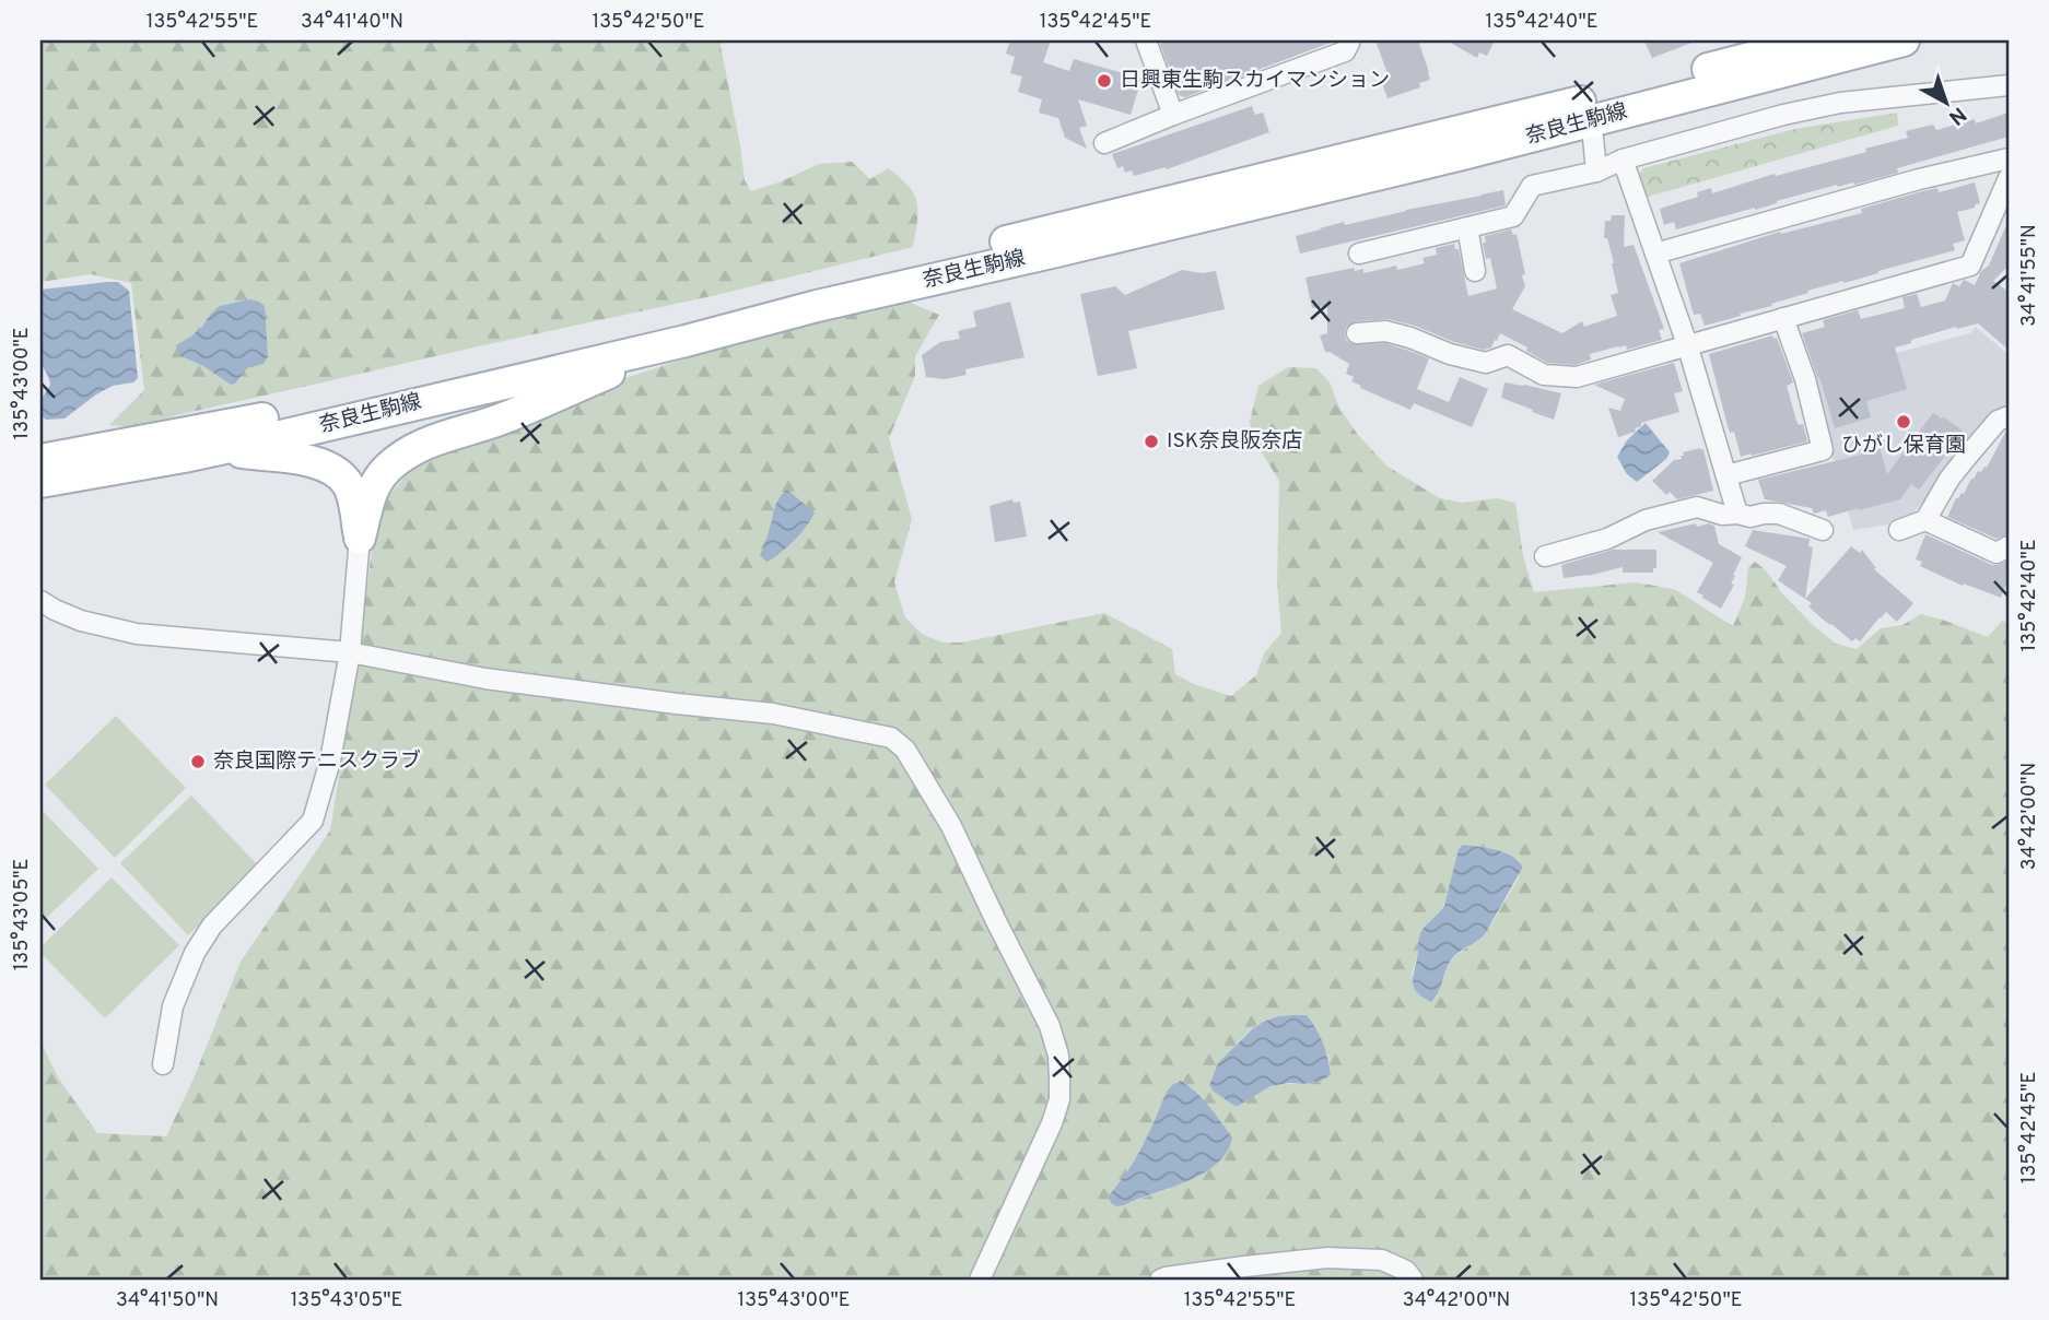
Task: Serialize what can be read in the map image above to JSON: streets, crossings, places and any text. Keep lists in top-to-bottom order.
{
  "streets": {
    "main road": ["奈良生駒線"]
  },
  "places": [
    "日興東生駒スカイマンション",
    "ひがし保育園",
    "ISK奈良阪奈店",
    "奈良国際テニスクラブ"
  ],
  "north": "bottom right",
  "coordinates": [
    "135°42'55\"E",
    "34°41'40\"N",
    "135°42'50\"E",
    "135°42'45\"E",
    "135°42'40\"E",
    "34°41'55\"N",
    "135°43'00\"E",
    "34°42'00\"N",
    "135°43'05\"E",
    "34°41'50\"N"
  ]
}
